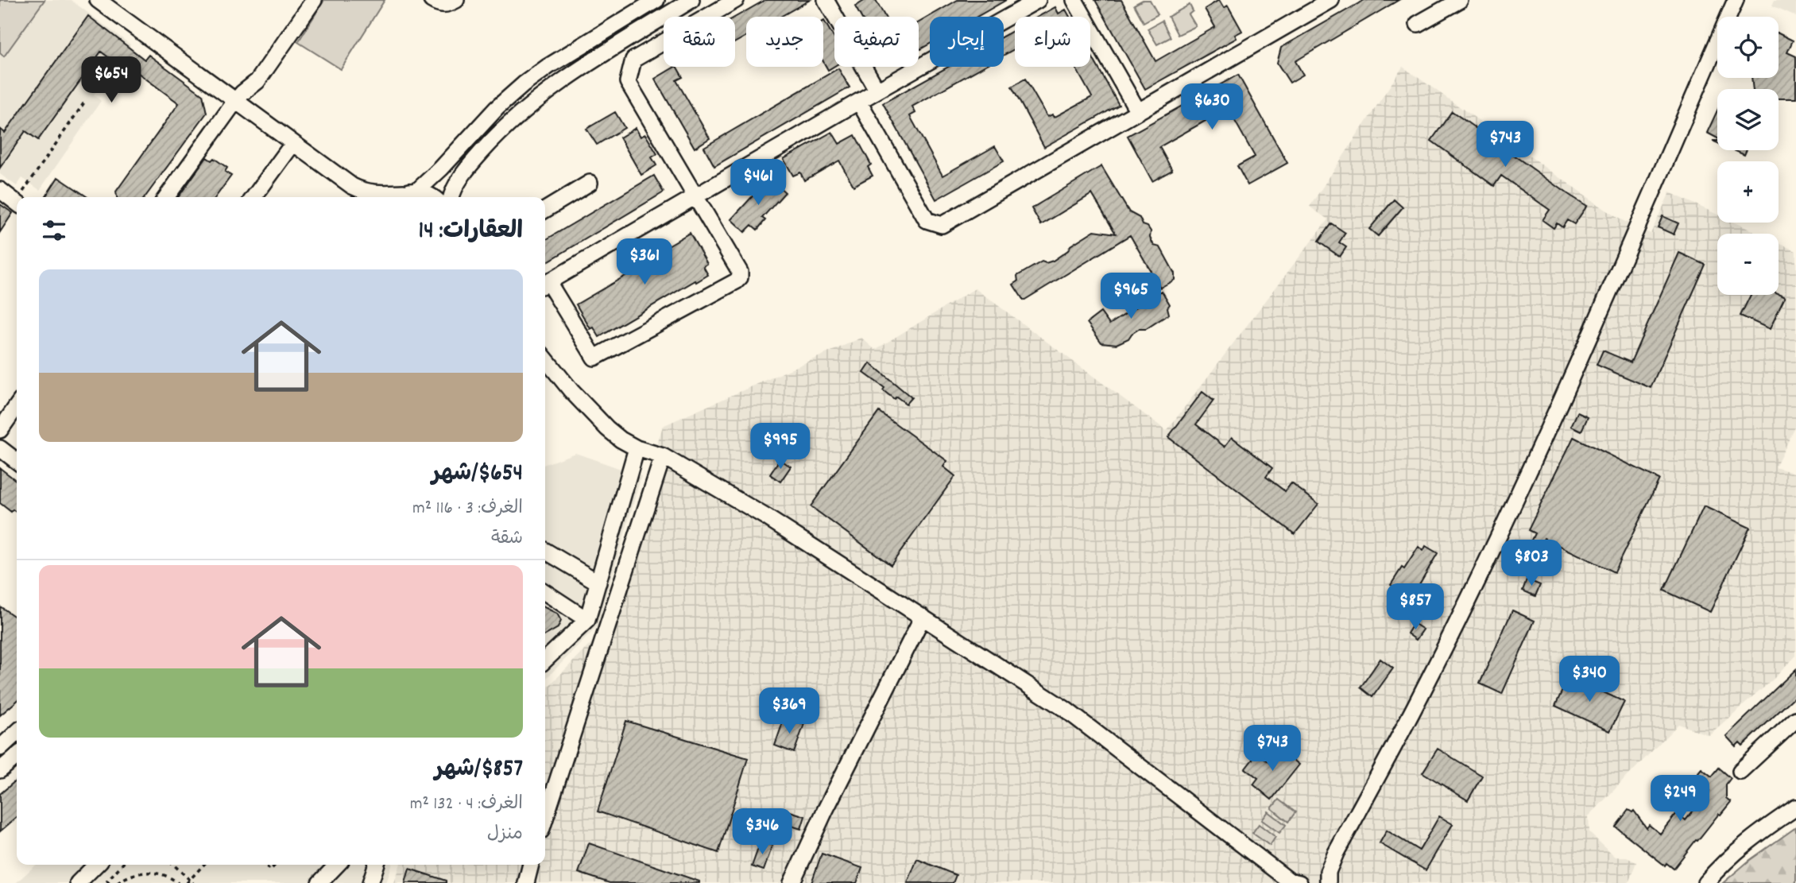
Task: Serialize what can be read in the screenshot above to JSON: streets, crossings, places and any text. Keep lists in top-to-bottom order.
{
  "page": {
    "map_buttons": ["+", "−"],
    "chip": [
      "شراء",
      "إيجار",
      "تصفية",
      "جديد",
      "شقة"
    ],
    "price": [
      "$654",
      "$630",
      "$743",
      "$461",
      "$361",
      "$965",
      "$995",
      "$803",
      "$857",
      "$340",
      "$369",
      "$743",
      "$249",
      "$346"
    ],
    "heading": "العقارات: 14",
    "list": [
      {
        "name": "$654/شهر",
        "note": "الغرف: 3 · 116 m² · شقة"
      },
      {
        "name": "$857/شهر",
        "note": "الغرف: 4 · 132 m² · منزل"
      }
    ]
  }
}
